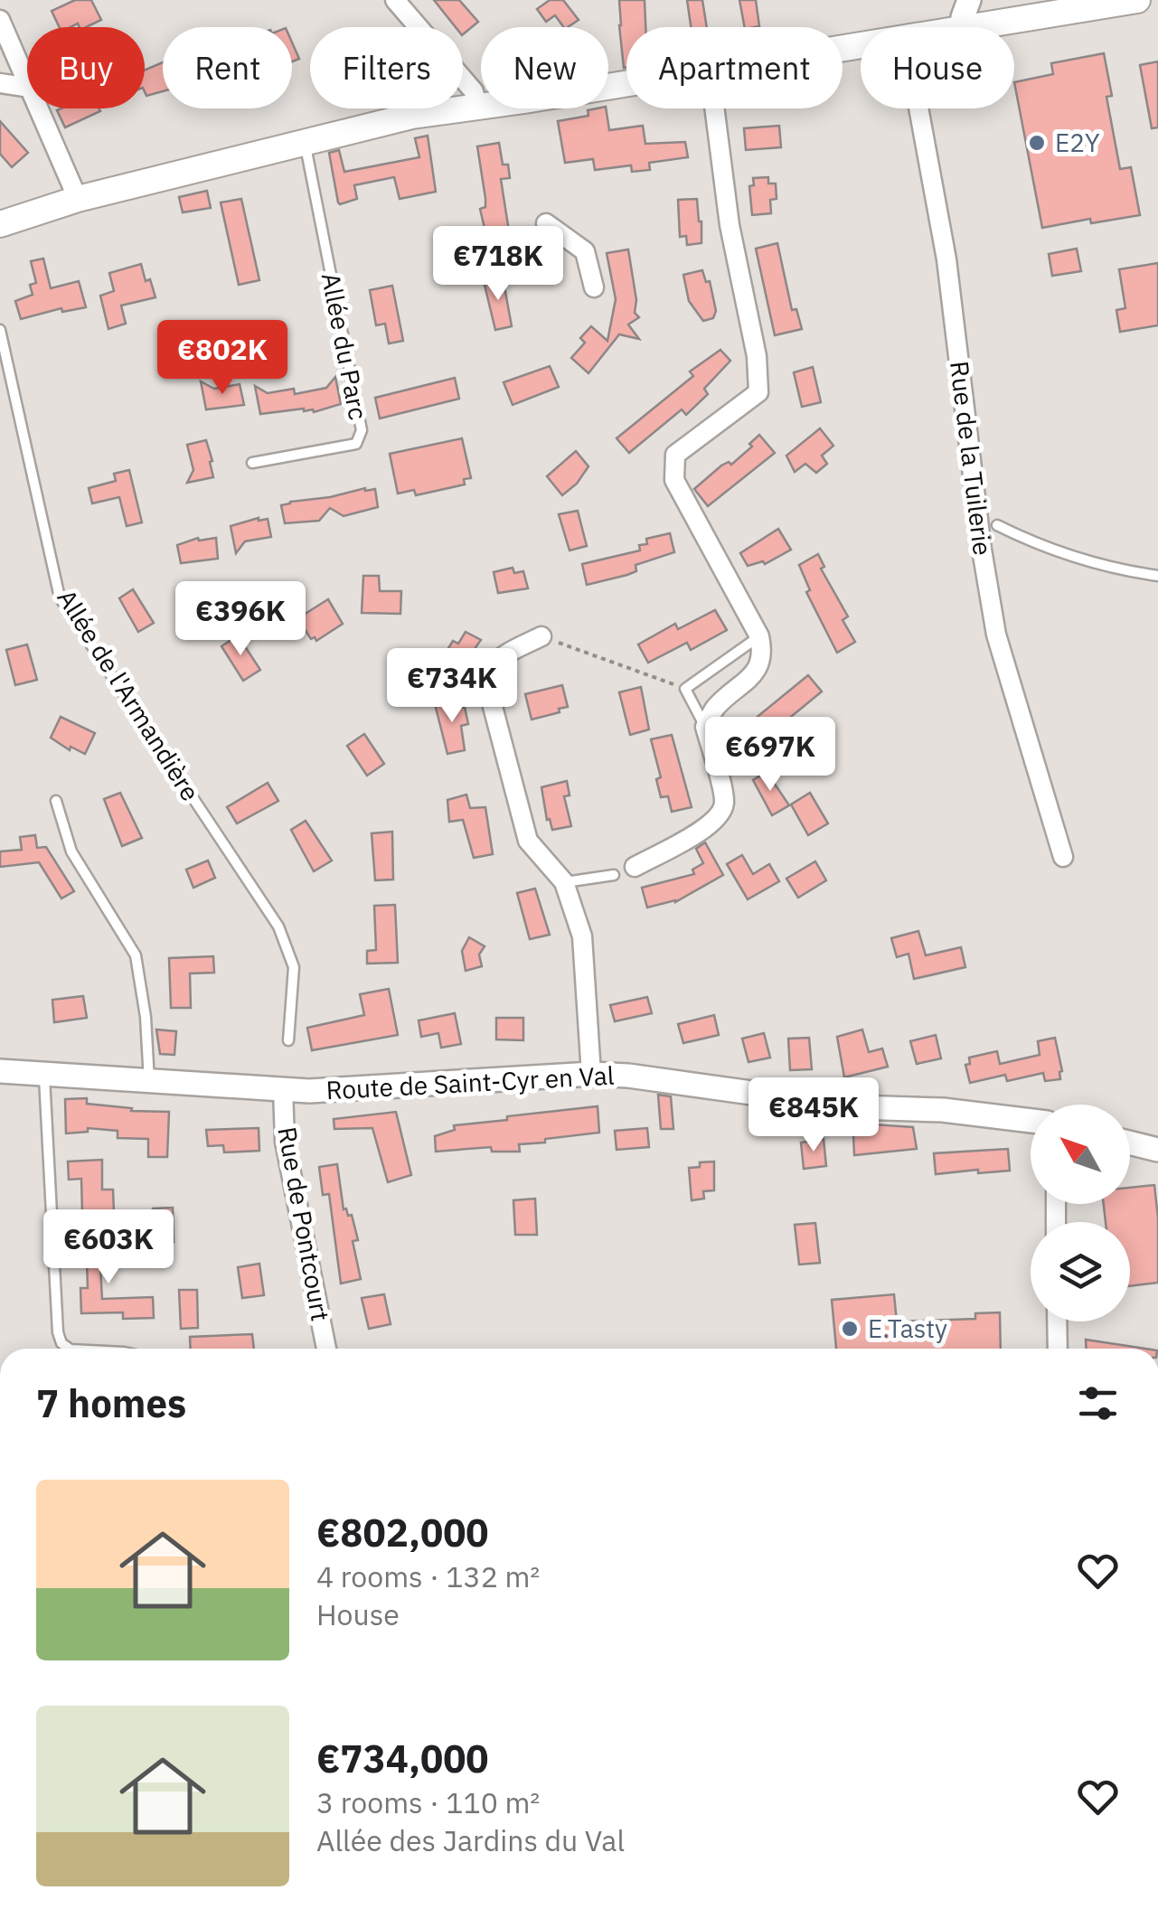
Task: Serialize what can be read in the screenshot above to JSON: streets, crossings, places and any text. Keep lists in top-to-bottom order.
{
  "streets": {
    "street": ["Rue de la Tuilerie", "Route de Saint-Cyr en Val", "Rue de Pontcourt"],
    "lane": ["Allée du Parc", "Allée de l'Armandière"]
  },
  "crossings": [
    ["Route de Saint-Cyr en Val", "Rue de Pontcourt"]
  ],
  "places": ["E2Y", "E.Tasty"],
  "north": "top left",
  "page": {
    "chip": [
      "Buy",
      "Rent",
      "Filters",
      "New",
      "Apartment",
      "House"
    ],
    "price": [
      "€718K",
      "€802K",
      "€396K",
      "€734K",
      "€697K",
      "€845K",
      "€603K"
    ],
    "heading": "7 homes",
    "list": [
      {
        "name": "€802,000",
        "note": "4 rooms · 132 m² · House"
      },
      {
        "name": "€734,000",
        "note": "3 rooms · 110 m² · Allée des Jardins du Val"
      }
    ]
  }
}
